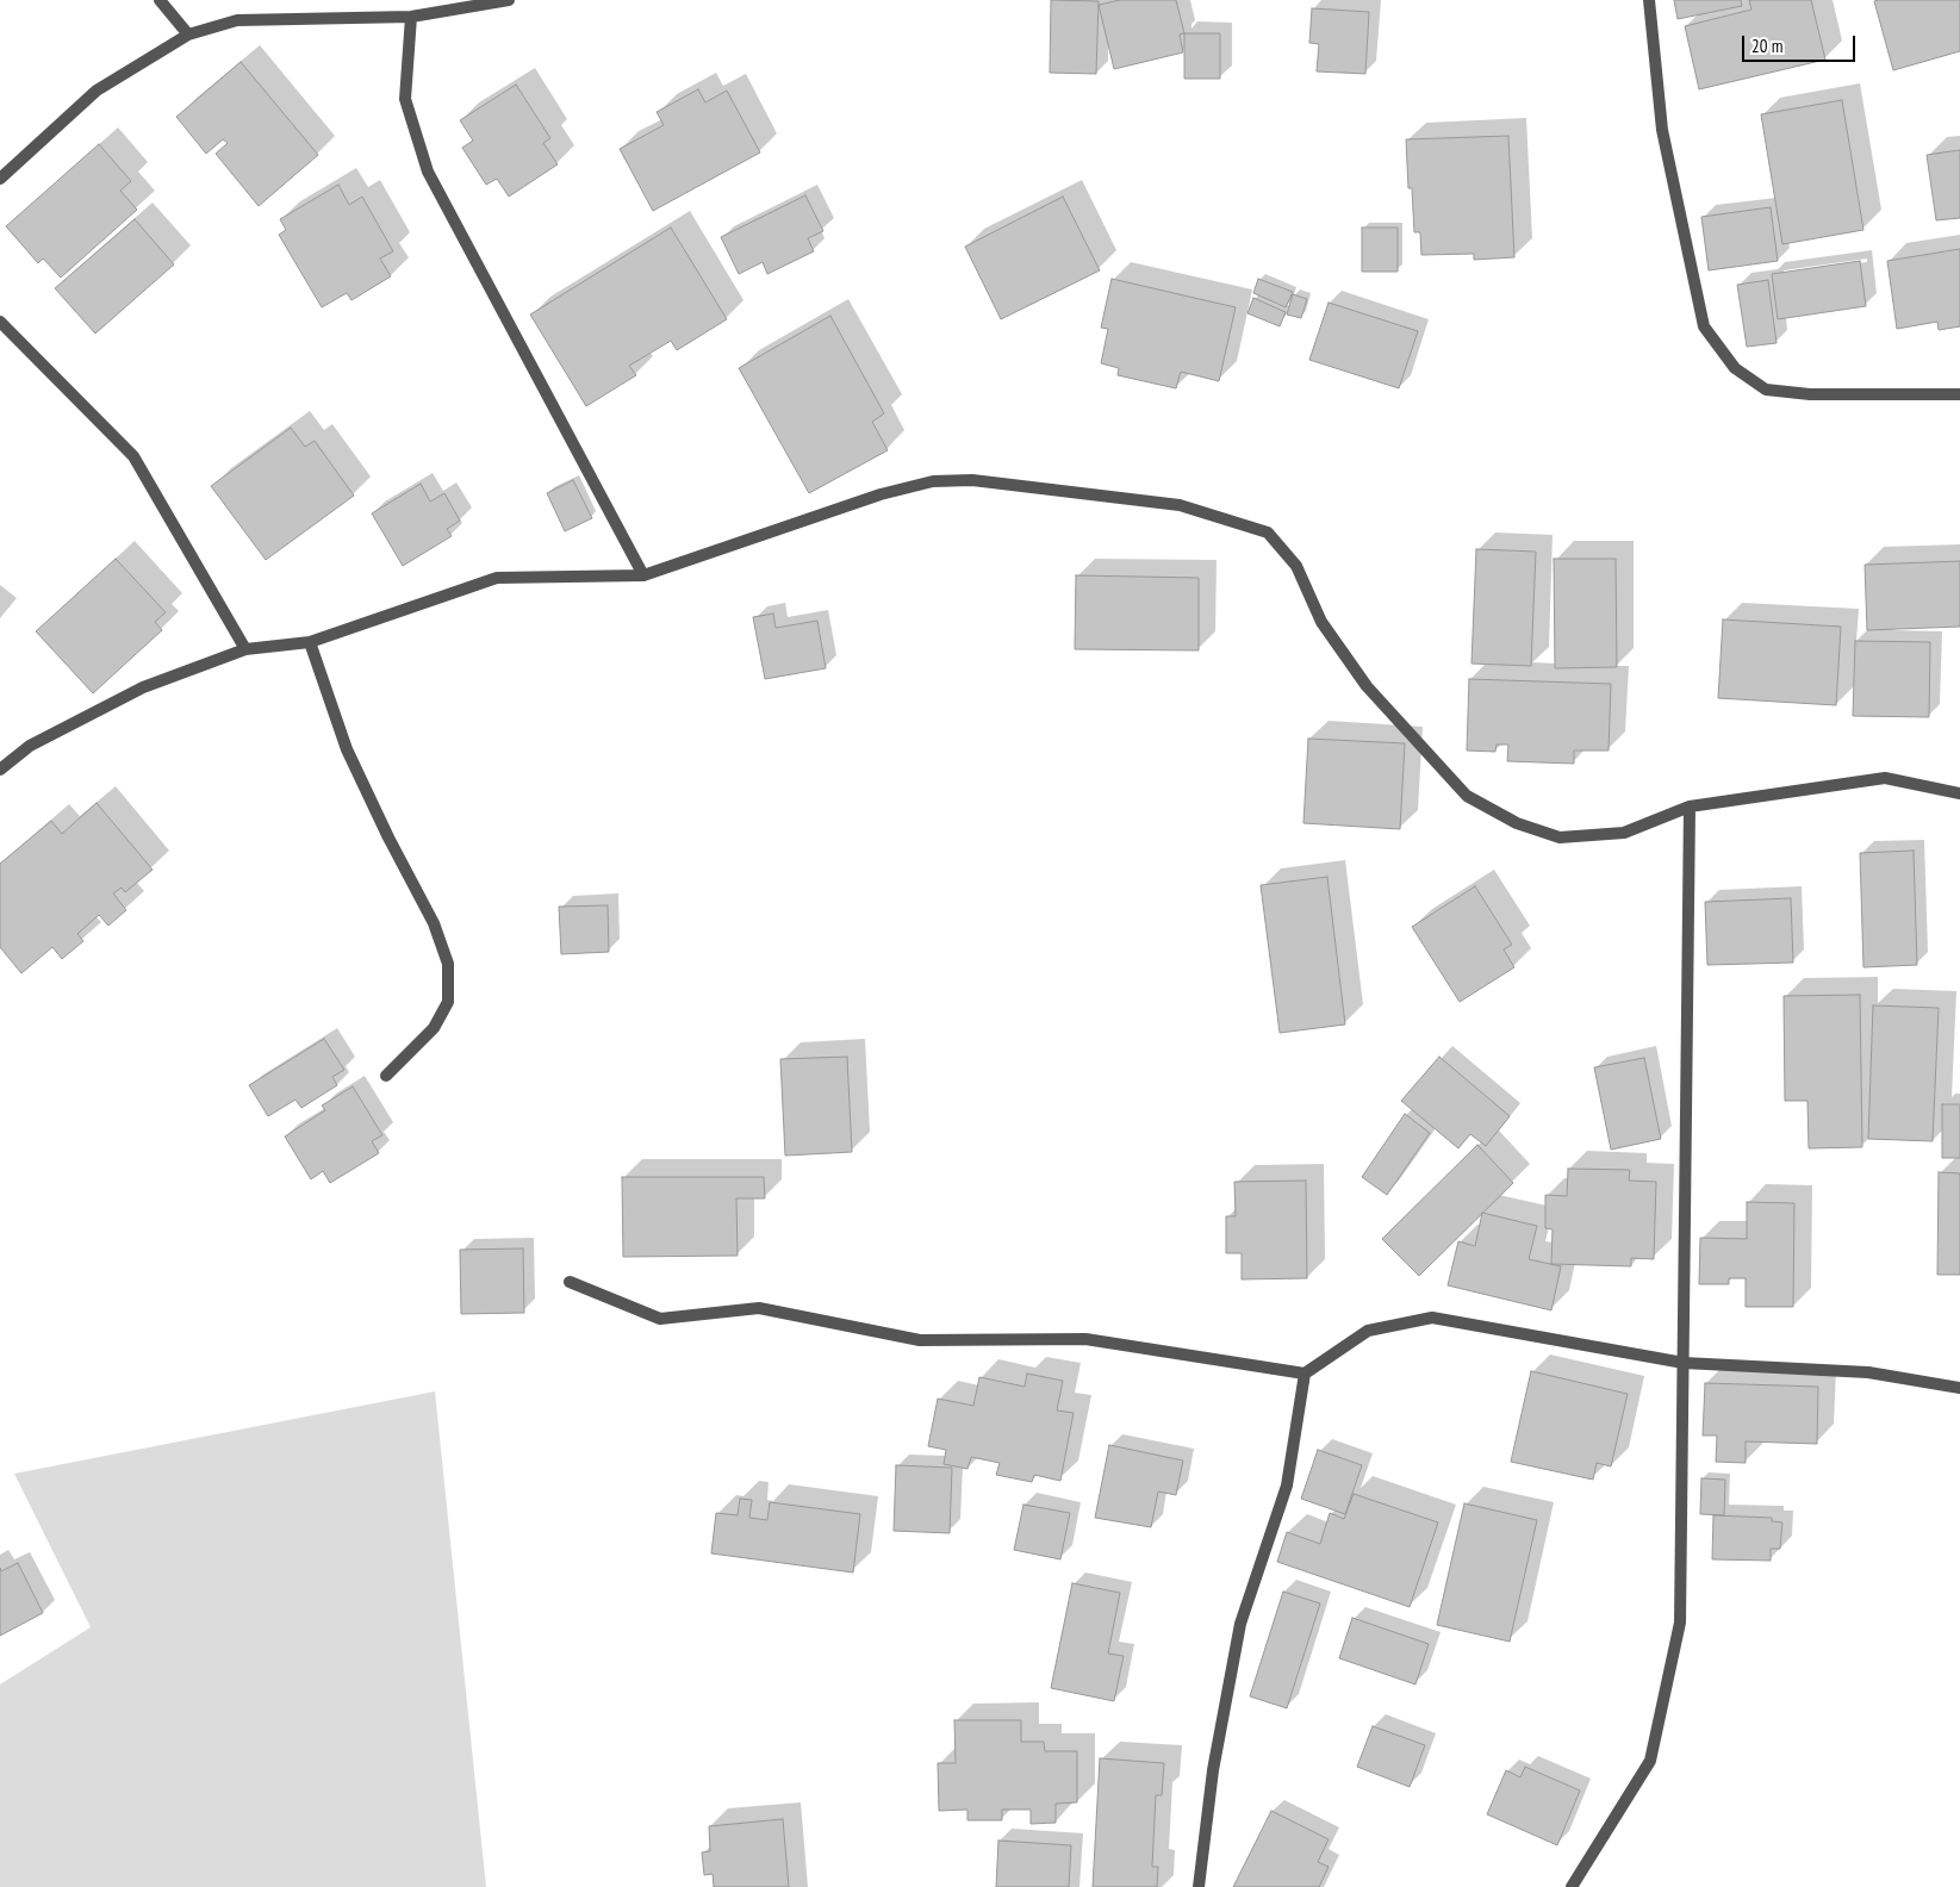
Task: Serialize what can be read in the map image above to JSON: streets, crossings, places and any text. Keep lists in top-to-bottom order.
{
  "scale_bar": "20 m"
}
